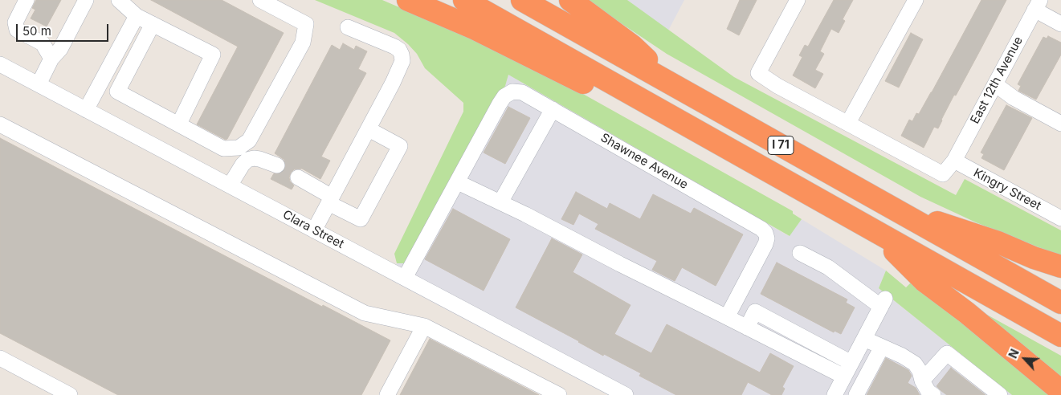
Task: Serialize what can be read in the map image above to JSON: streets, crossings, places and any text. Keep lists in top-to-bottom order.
{
  "streets": {
    "highway": ["I 71"],
    "street": [
      "East 12th Avenue",
      "Shawnee Avenue",
      "Kingry Street",
      "Clara Street"
    ]
  },
  "crossings": [
    ["East 12th Avenue", "Kingry Street"],
    ["Shawnee Avenue", "Clara Street"]
  ],
  "scale_bar": "50 m",
  "north": "top left"
}
